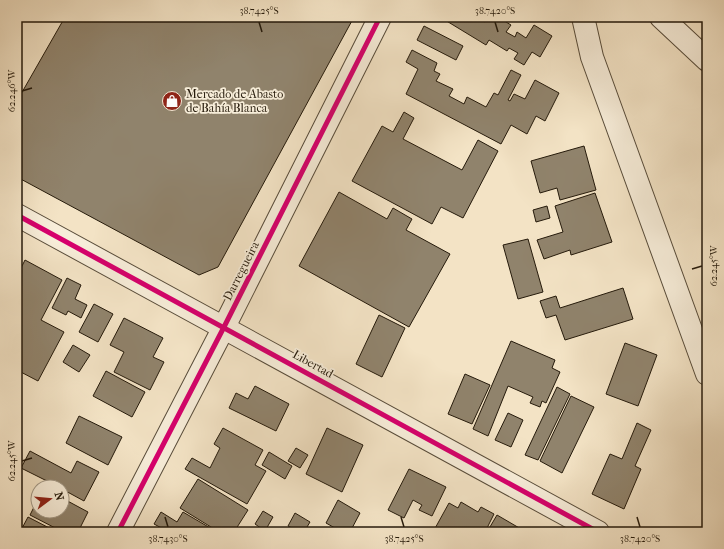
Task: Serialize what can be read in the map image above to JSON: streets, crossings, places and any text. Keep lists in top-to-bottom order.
{
  "streets": {
    "street": ["Darregueira", "Libertad"]
  },
  "crossings": [
    ["Darregueira", "Libertad"]
  ],
  "places": {
    "shop": ["Mercado de Abasto de Bahía Blanca"]
  },
  "north": "right",
  "coordinates": [
    "38.7425°S",
    "38.7420°S",
    "62.246°W",
    "62.245°W",
    "38.7430°S"
  ]
}
